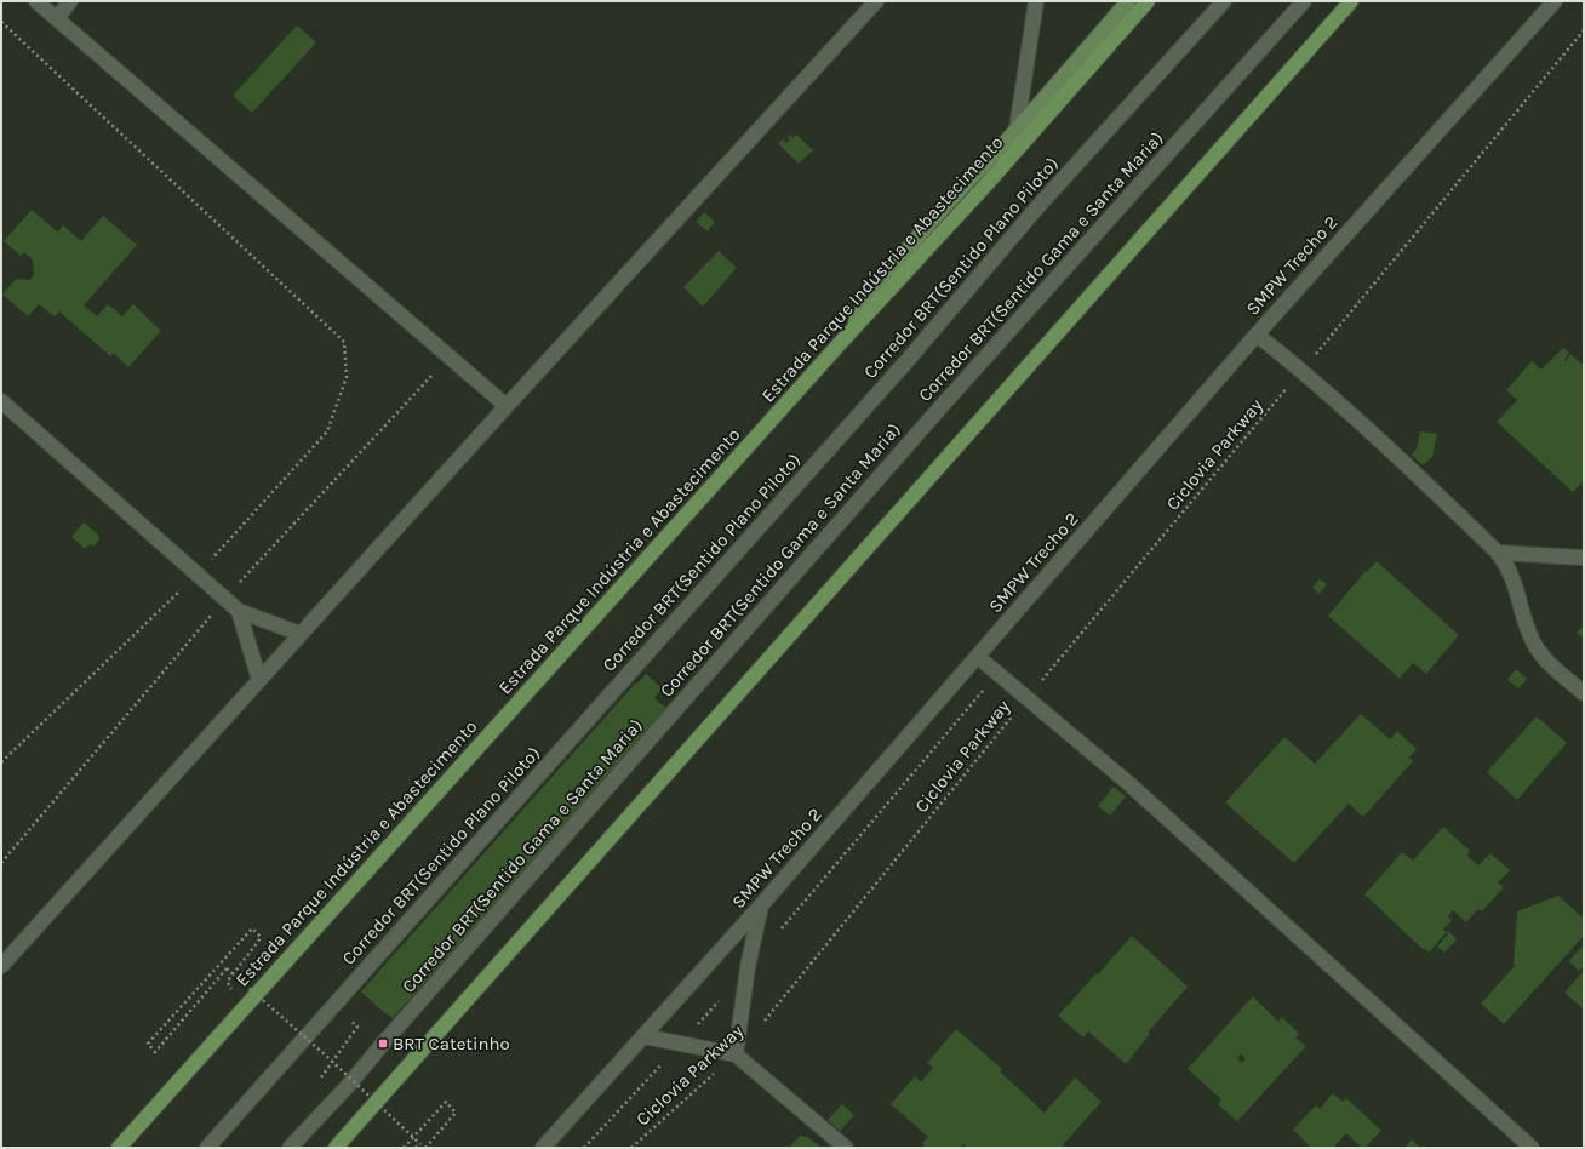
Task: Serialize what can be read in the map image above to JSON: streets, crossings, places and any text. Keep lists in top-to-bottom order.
{
  "streets": {
    "highway": ["Estrada Parque Indústria e Abastecimento"],
    "street": ["SMPW Trecho 2", "Corredor BRT(Sentido Gama e Santa Maria)", "Corredor BRT(Sentido Plano Piloto)"],
    "path": ["Ciclovia Parkway"]
  },
  "places": {
    "transit": ["BRT Catetinho"]
  }
}
